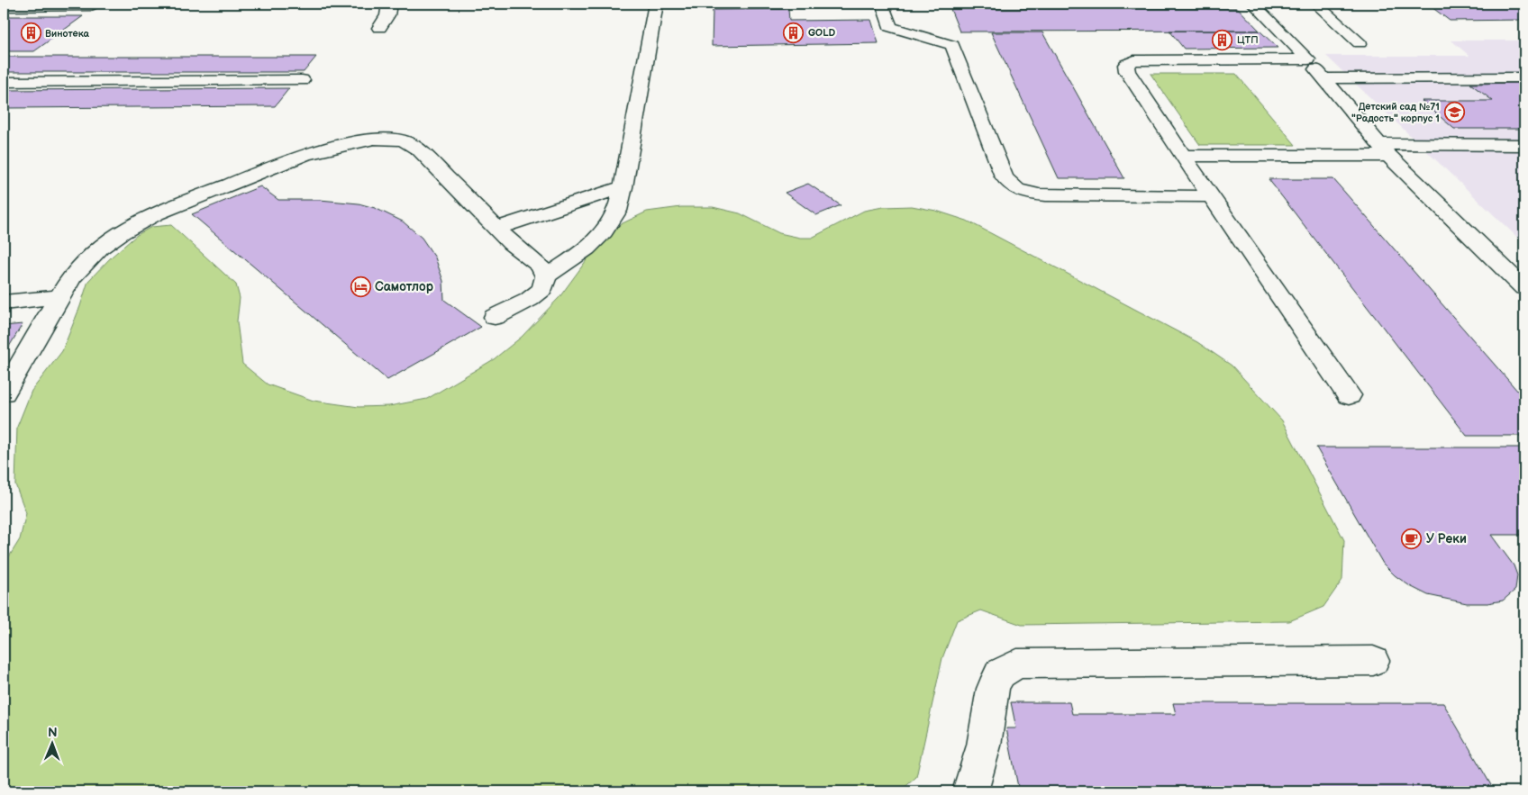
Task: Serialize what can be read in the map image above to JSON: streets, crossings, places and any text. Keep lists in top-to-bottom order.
{
  "places": {
    "building": ["GOLD", "Винотека", "ЦТП"],
    "school or university": ["Детский сад №71 \"Радость\" корпус 1"],
    "hotel": ["Самотлор"],
    "cafe": ["У Реки"]
  },
  "north": "top"
}
